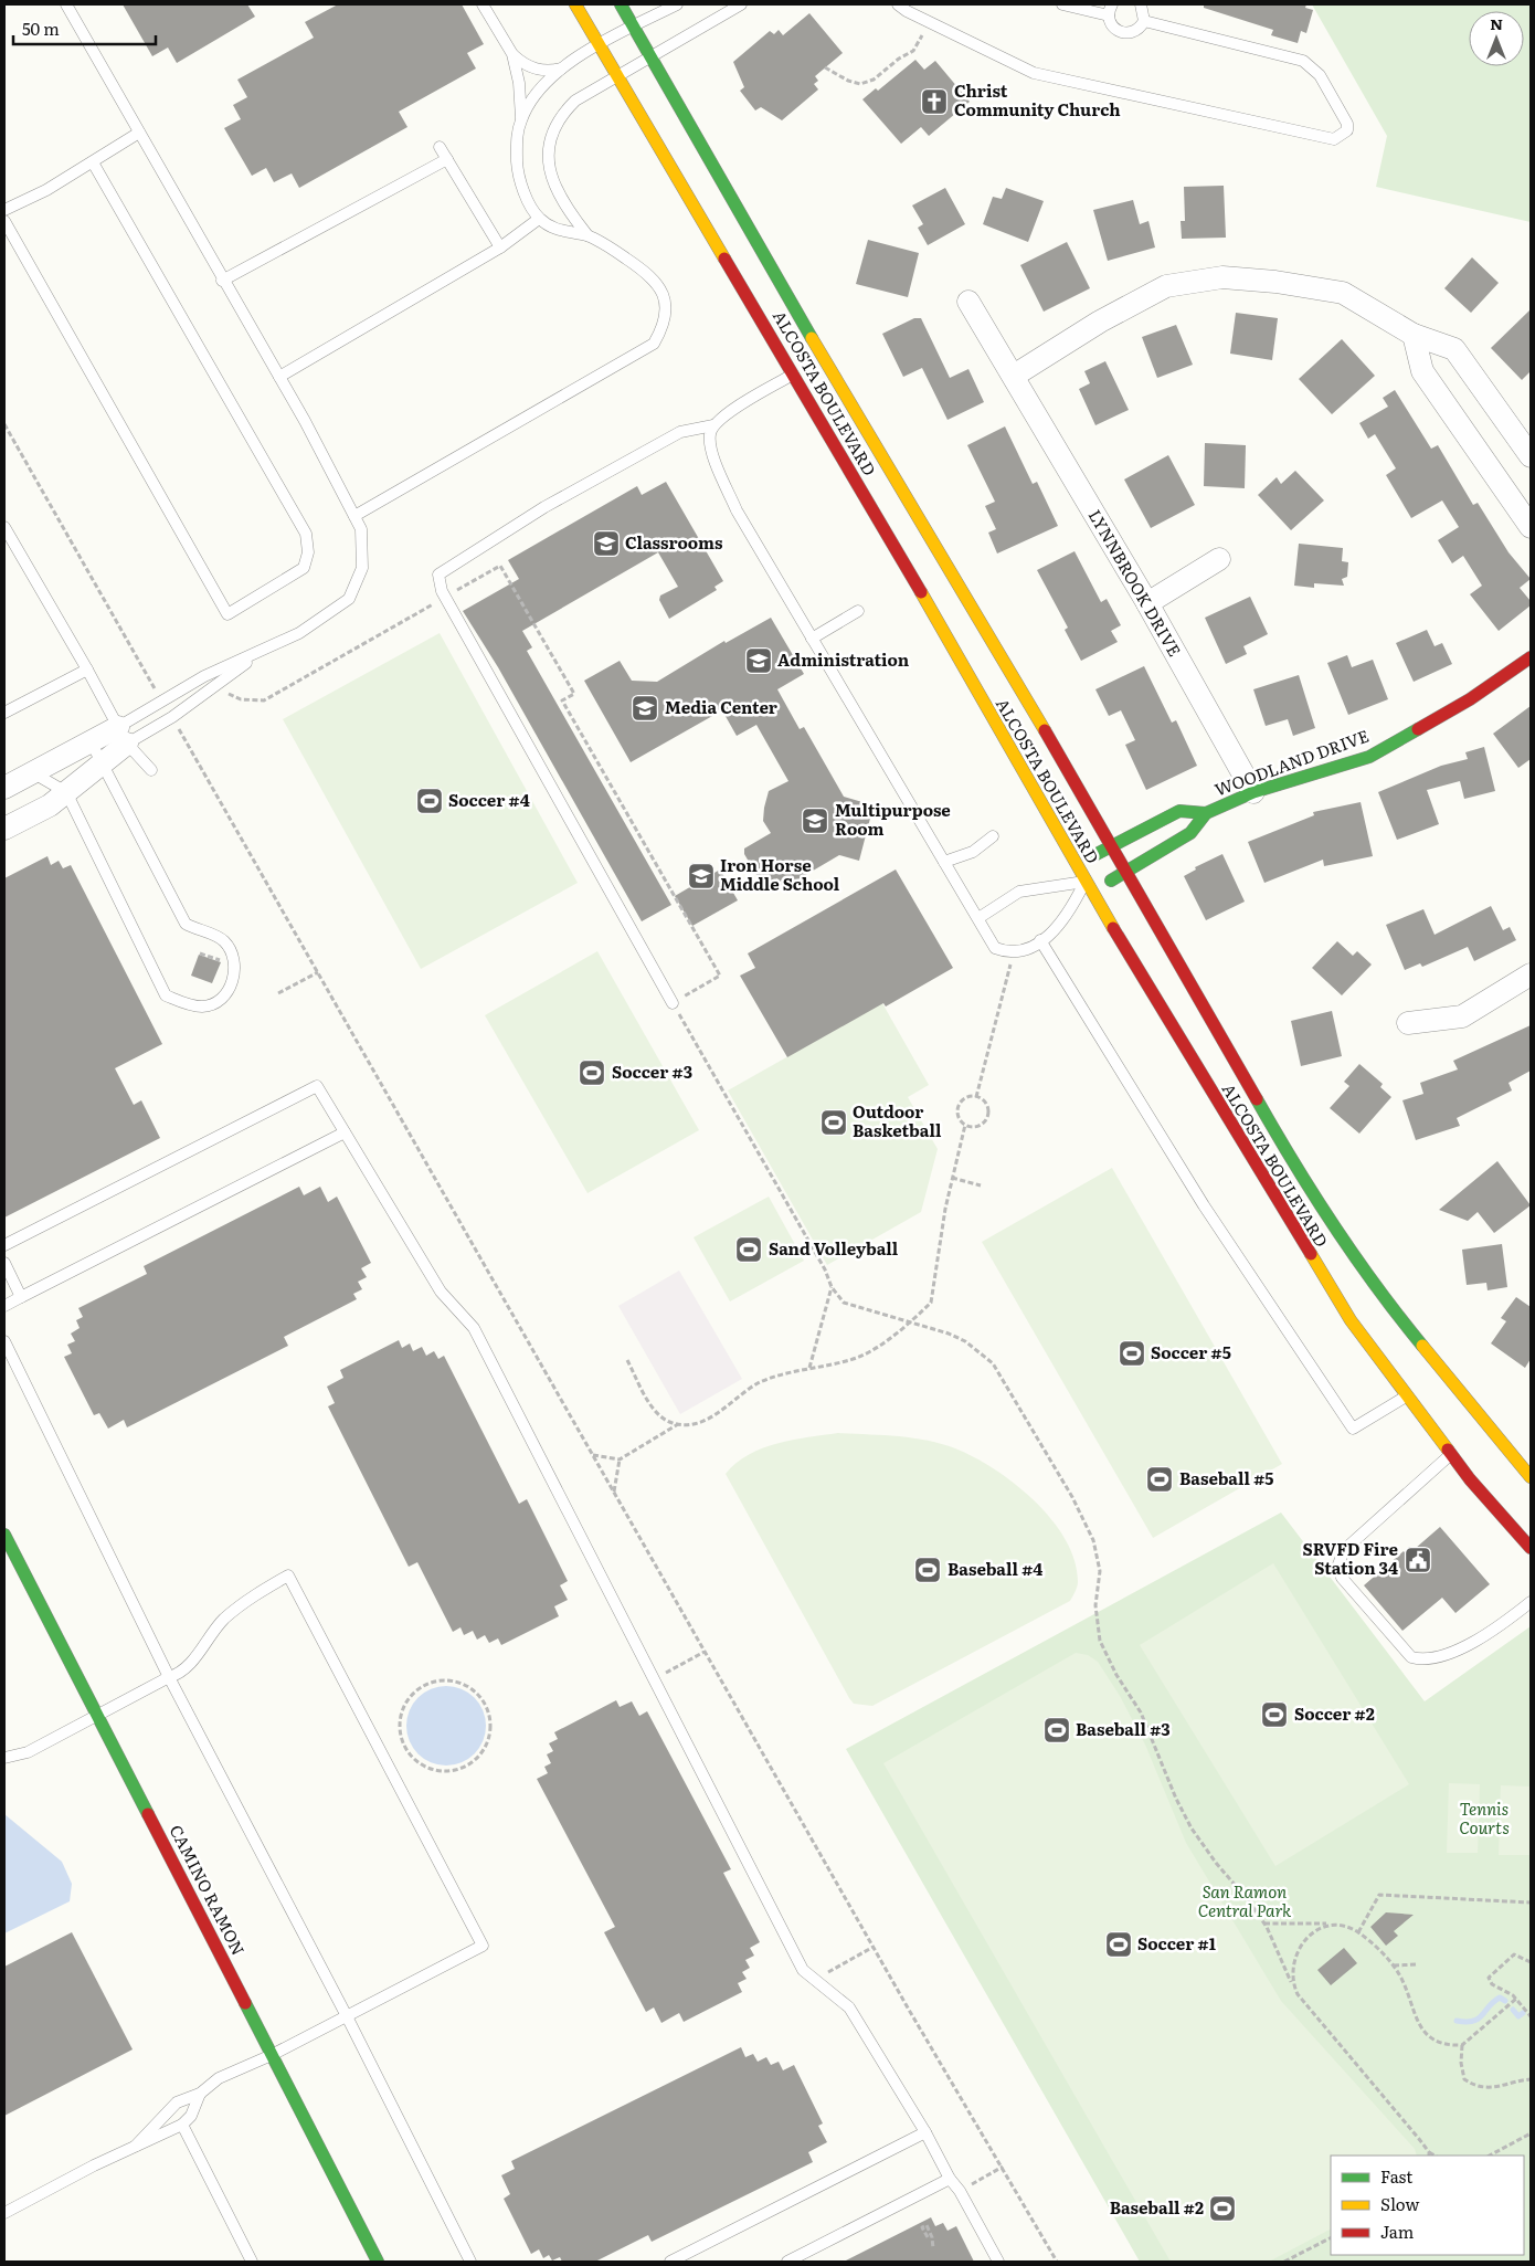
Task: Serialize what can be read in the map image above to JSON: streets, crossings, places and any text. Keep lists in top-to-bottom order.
{
  "streets": {
    "main road": ["ALCOSTA BOULEVARD", "WOODLAND DRIVE", "CAMINO RAMON"],
    "street": ["LYNNBROOK DRIVE"]
  },
  "crossings": [
    ["ALCOSTA BOULEVARD", "WOODLAND DRIVE"],
    ["LYNNBROOK DRIVE", "WOODLAND DRIVE"]
  ],
  "parks": ["Tennis Courts", "San Ramon Central Park"],
  "places": {
    "church": ["Christ Community Church"],
    "school or university": [
      "Classrooms",
      "Administration",
      "Media Center",
      "Multipurpose Room",
      "Iron Horse Middle School"
    ],
    "sports": [
      "Soccer #4",
      "Soccer #3",
      "Outdoor Basketball",
      "Sand Volleyball",
      "Soccer #5",
      "Baseball #5",
      "Baseball #4",
      "Soccer #2",
      "Baseball #3",
      "Soccer #1",
      "Baseball #2"
    ],
    "public building": ["SRVFD Fire Station 34"]
  },
  "legend": ["Fast", "Slow", "Jam"],
  "scale_bar": "50 m",
  "north": "top"
}
